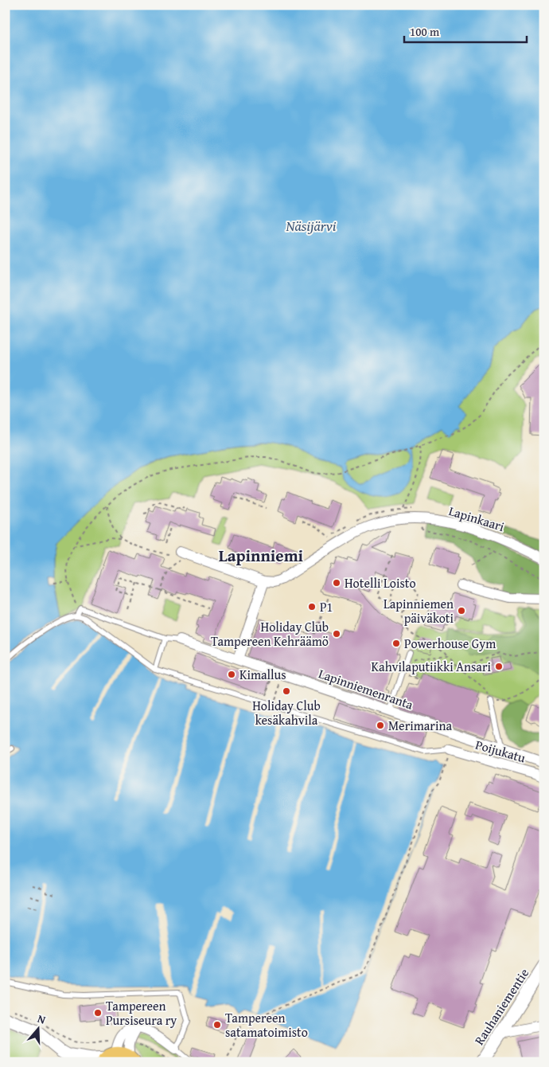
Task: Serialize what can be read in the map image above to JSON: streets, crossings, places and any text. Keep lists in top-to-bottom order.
{
  "streets": {
    "street": [
      "Lapinkaari",
      "Lapinniemenranta",
      "Poijukatu",
      "Rauhaniementie"
    ]
  },
  "districts": ["Lapinniemi"],
  "water": ["Näsijärvi"],
  "places": [
    "Hotelli Loisto",
    "P1",
    "Lapinniemen päiväkoti",
    "Holiday Club Tampereen Kehräämö",
    "Powerhouse Gym",
    "Kahvilaputiikki Ansari",
    "Kimallus",
    "Holiday Club kesäkahvila",
    "Merimarina",
    "Tampereen Pursiseura ry",
    "Tampereen satamatoimisto"
  ],
  "scale_bar": "100 m",
  "north": "top"
}
